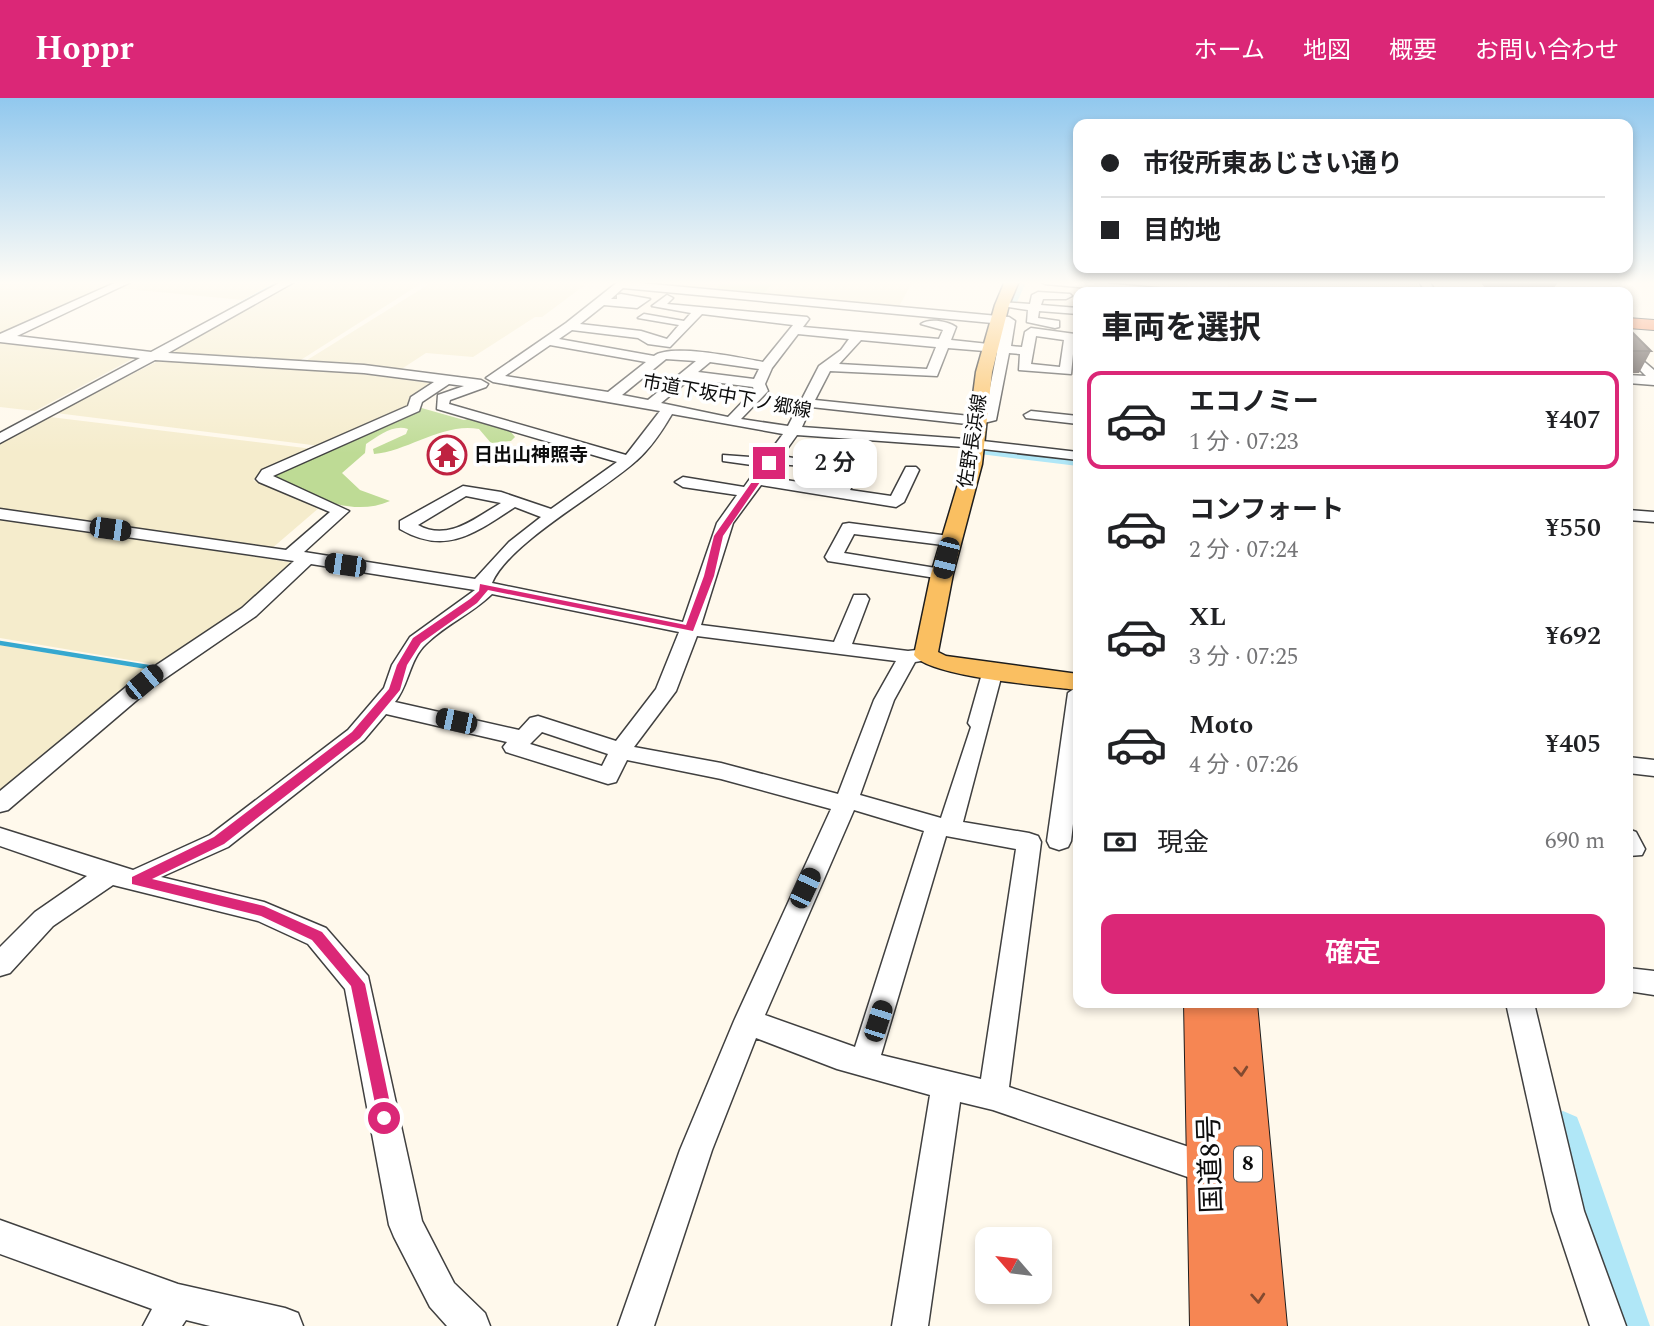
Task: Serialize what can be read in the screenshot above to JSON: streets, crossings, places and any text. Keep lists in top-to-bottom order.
{
  "streets": {
    "highway": ["国道8号", "8"],
    "main road": ["佐野長浜線"],
    "street": ["市道下坂中下ノ郷線"]
  },
  "crossings": [
    ["市道下坂中下ノ郷線", "佐野長浜線"]
  ],
  "places": {
    "temple": ["日出山神照寺"]
  },
  "north": "top left",
  "page": {
    "header": "Hoppr",
    "nav": [
      "ホーム",
      "地図",
      "概要",
      "お問い合わせ"
    ],
    "banner": ["市役所東あじさい通り", "目的地"],
    "heading": "車両を選択",
    "list": [
      {
        "name": "エコノミー",
        "note": "1 分 · 07:23",
        "value": "¥407"
      },
      {
        "name": "コンフォート",
        "note": "2 分 · 07:24",
        "value": "¥550"
      },
      {
        "name": "XL",
        "note": "3 分 · 07:25",
        "value": "¥692"
      },
      {
        "name": "Moto",
        "note": "4 分 · 07:26",
        "value": "¥405"
      }
    ],
    "bubble": "2 分",
    "pay": ["現金", "690 m"],
    "buttons": "確定"
  }
}
